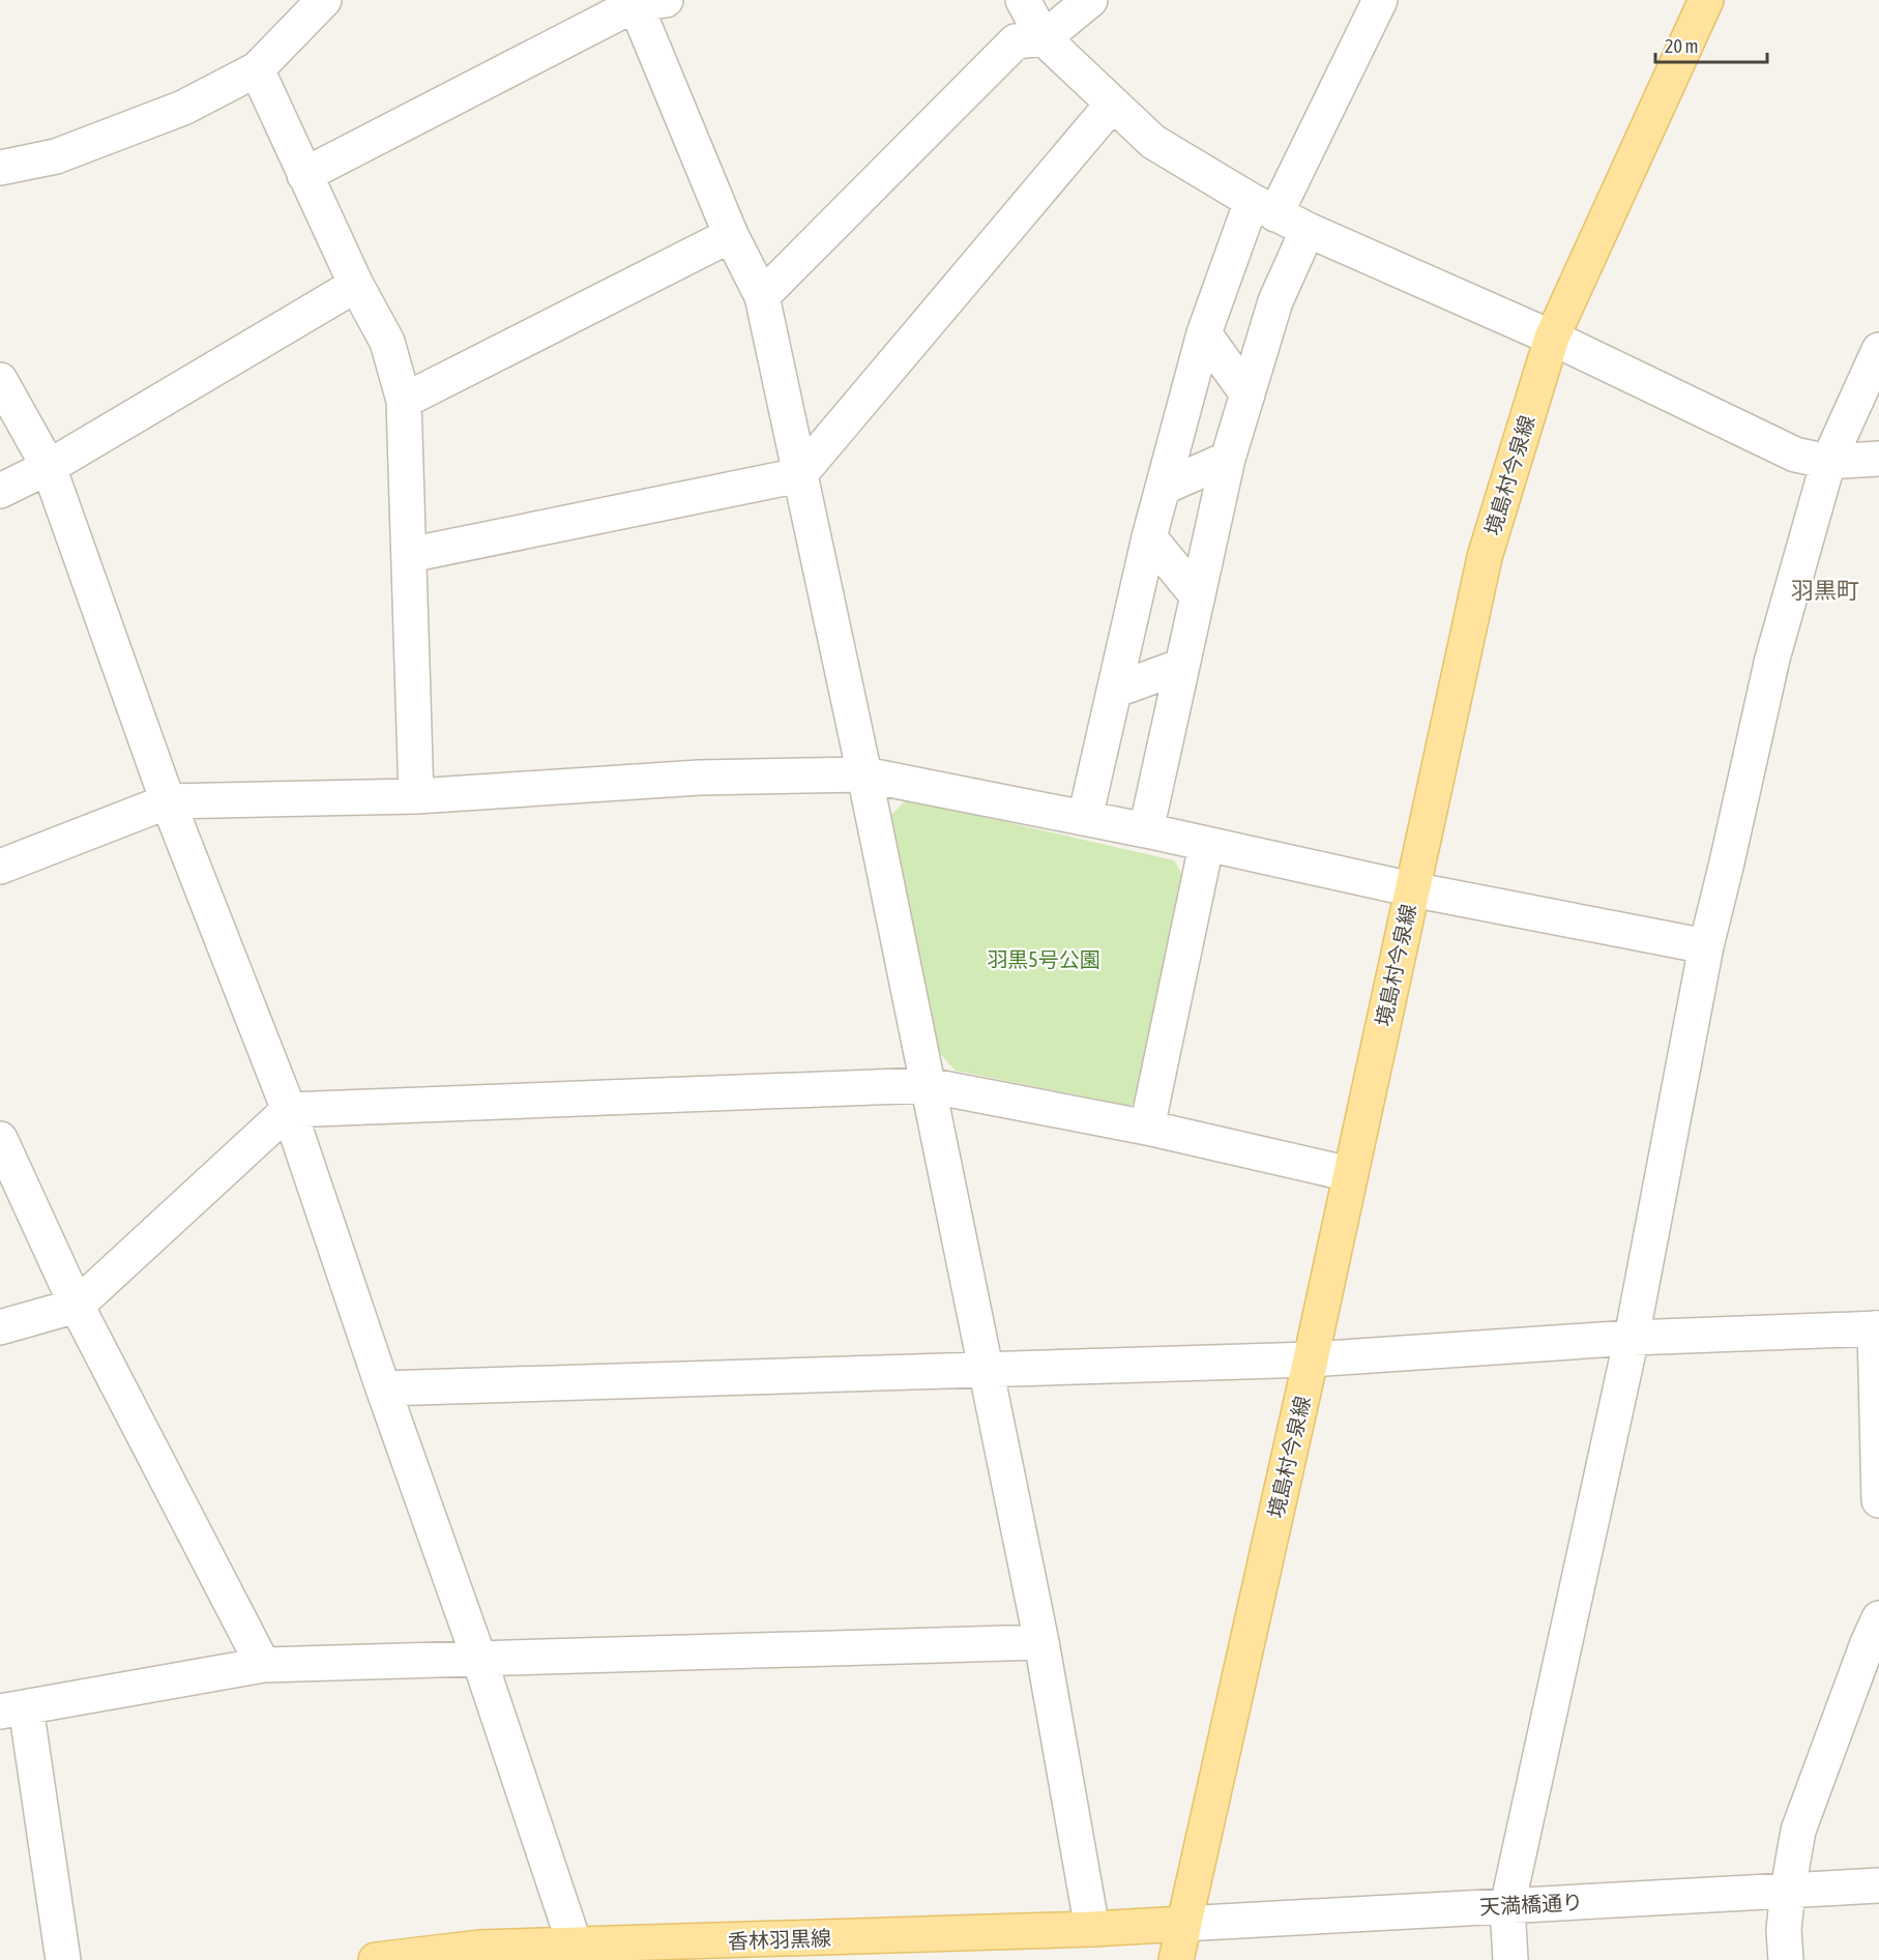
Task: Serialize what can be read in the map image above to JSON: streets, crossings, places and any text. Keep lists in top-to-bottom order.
{
  "streets": {
    "main road": ["境島村今泉線", "香林羽黒線"],
    "street": ["天満橋通り"]
  },
  "crossings": [
    ["境島村今泉線", "天満橋通り"],
    ["境島村今泉線", "香林羽黒線"],
    ["天満橋通り", "香林羽黒線"]
  ],
  "districts": ["羽黒町"],
  "parks": ["羽黒5号公園"],
  "scale_bar": "20 m"
}
